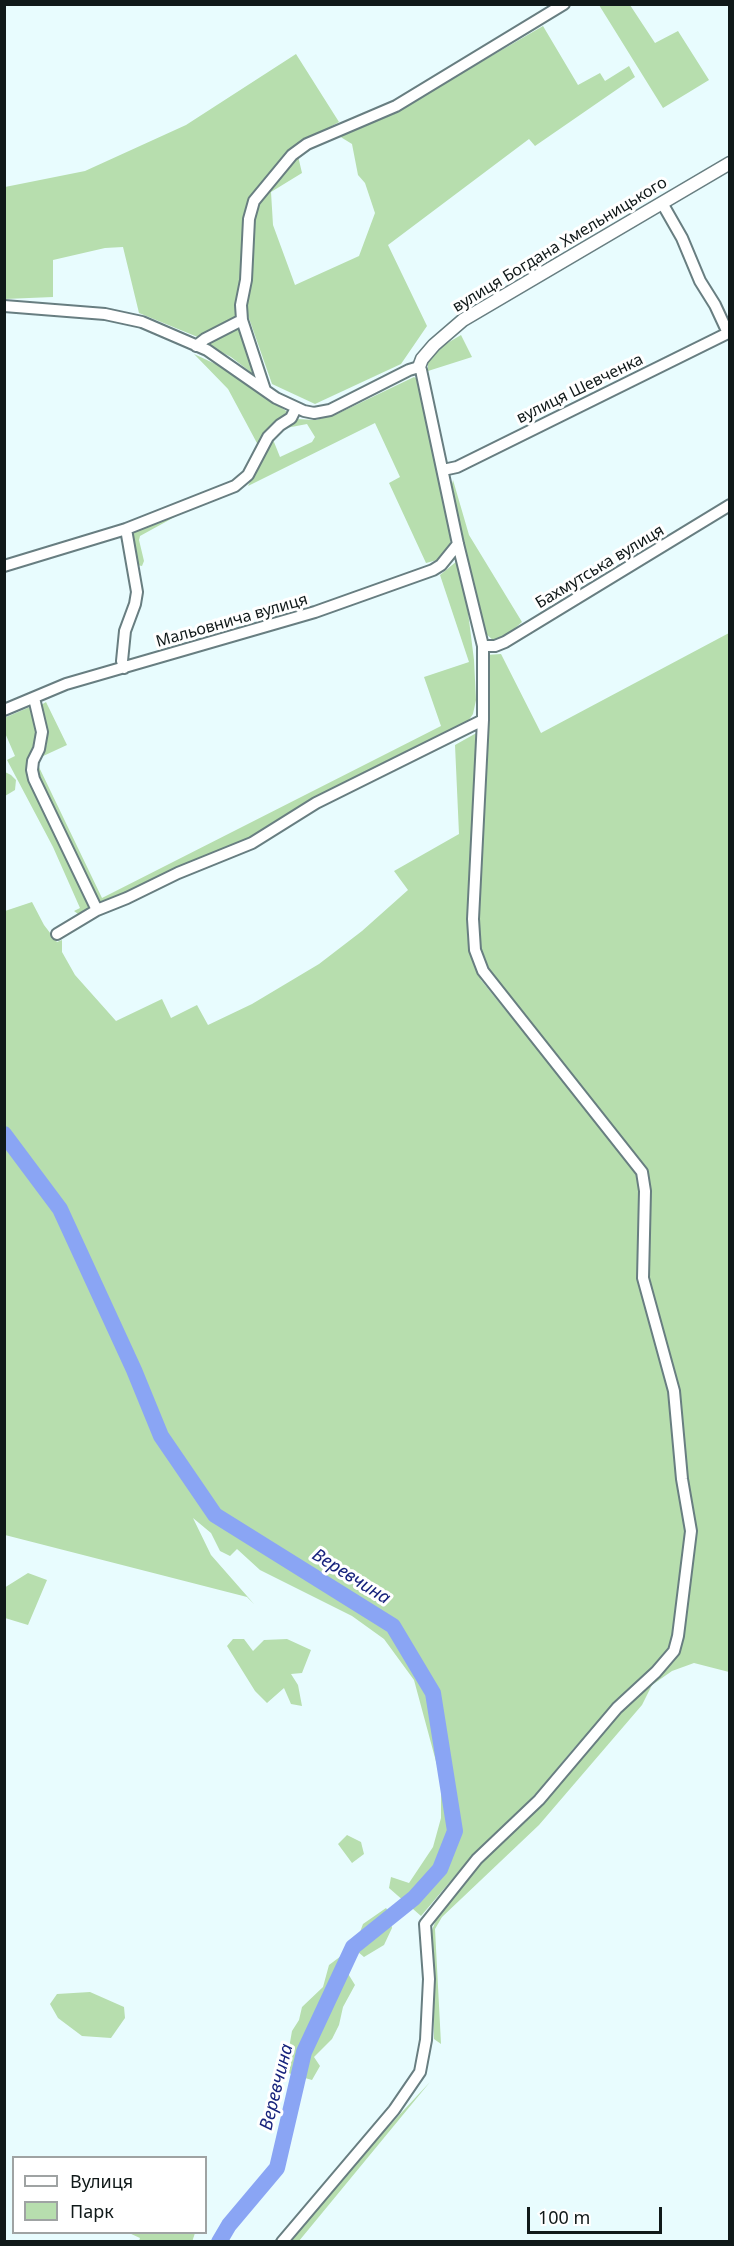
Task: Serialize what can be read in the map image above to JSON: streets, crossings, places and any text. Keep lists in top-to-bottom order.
{
  "streets": {
    "street": [
      "вулиця Богдана Хмельницького",
      "вулиця Шевченка",
      "Бахмутська вулиця",
      "Мальовнича вулиця"
    ]
  },
  "water": ["Веревчина"],
  "legend": ["Вулиця", "Парк"],
  "scale_bar": "100 m"
}
